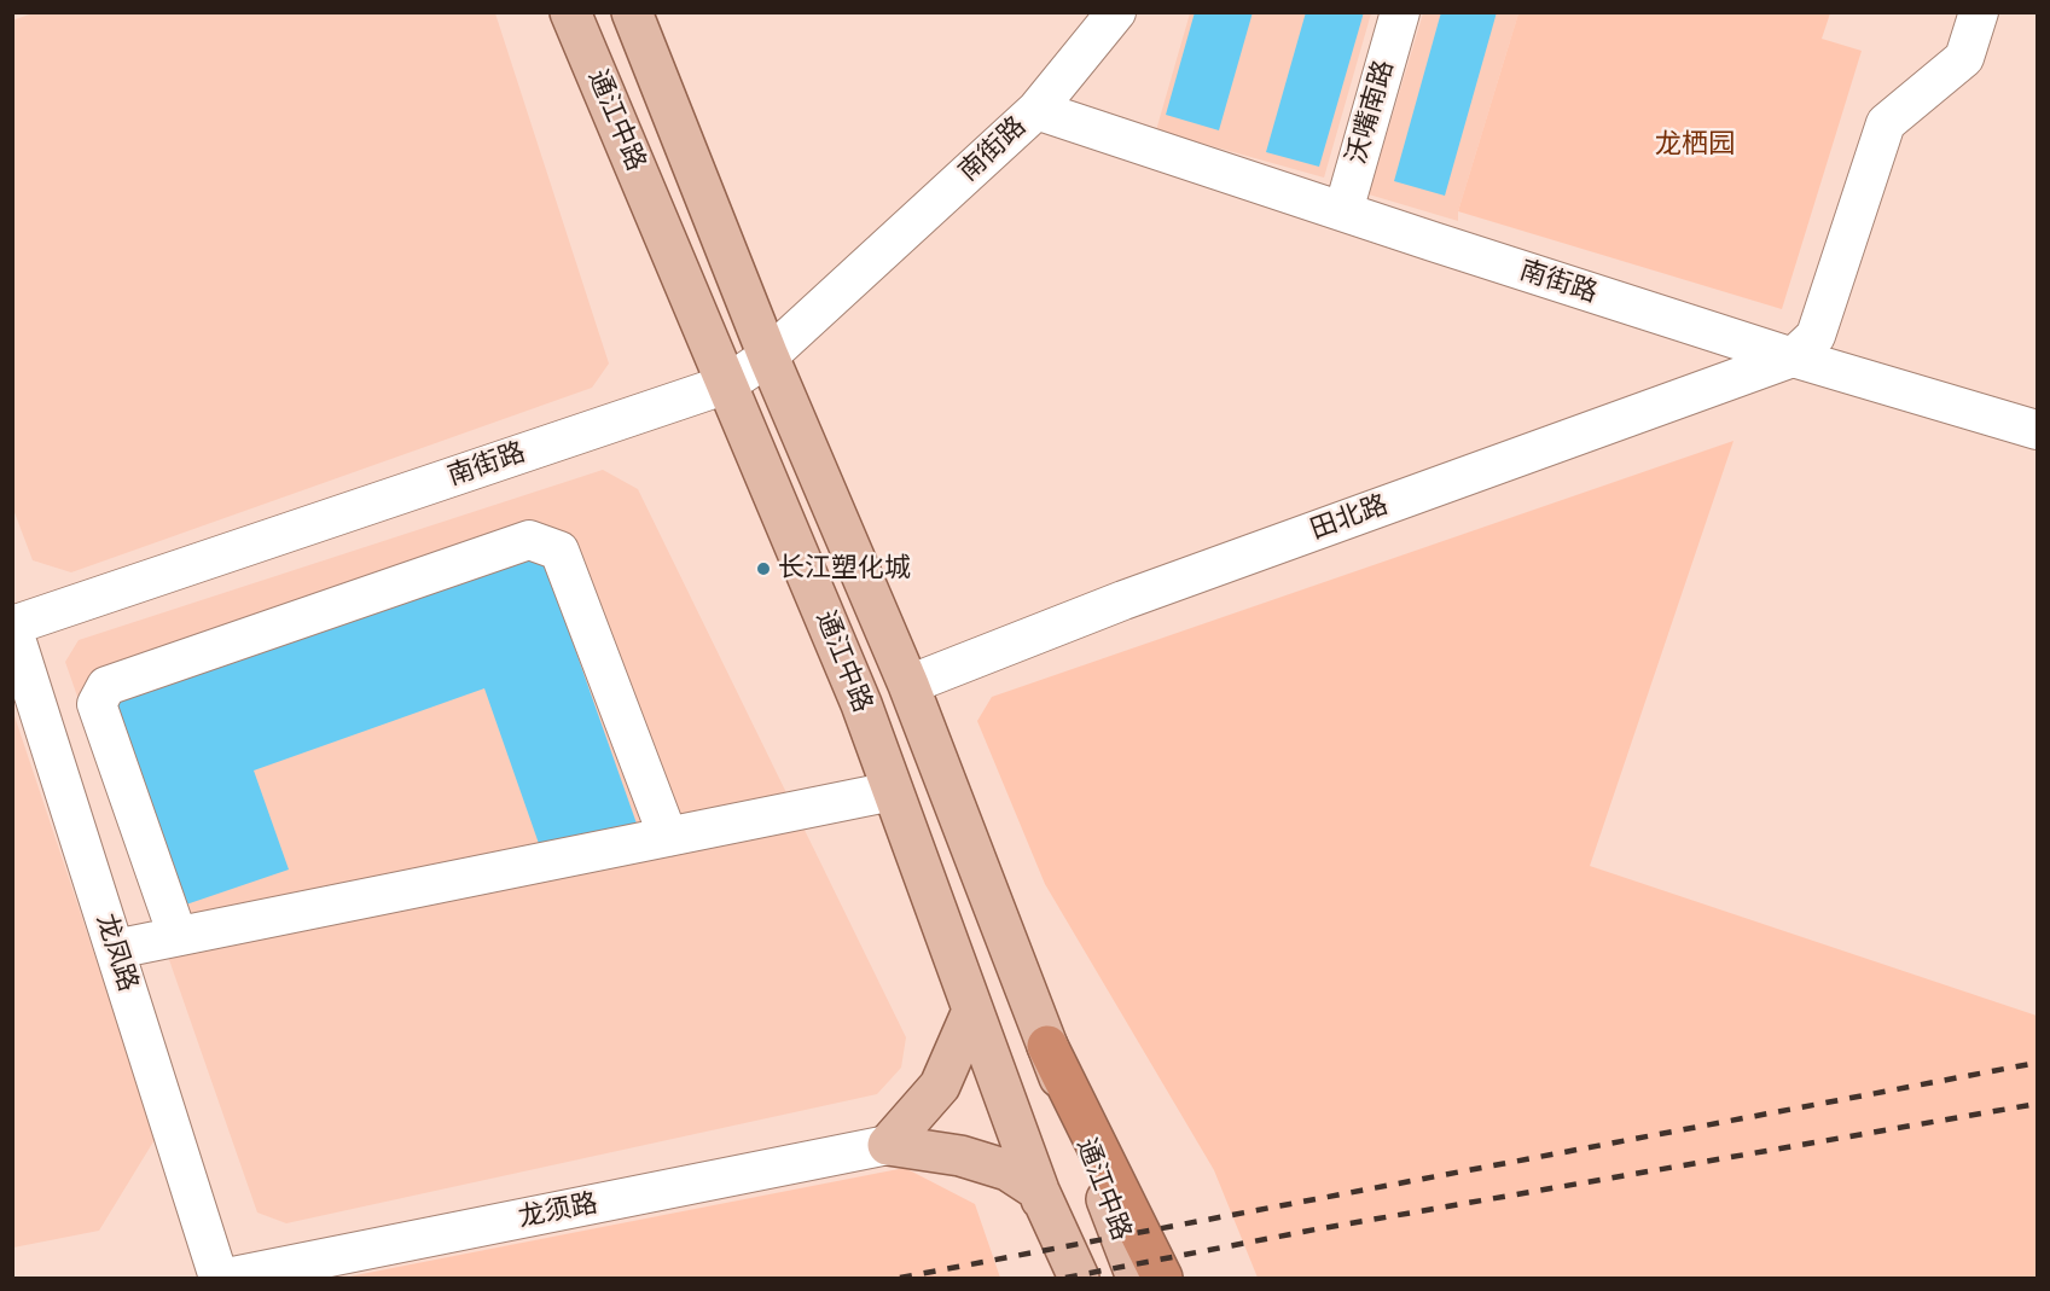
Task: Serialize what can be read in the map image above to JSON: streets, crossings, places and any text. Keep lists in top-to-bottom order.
{
  "streets": {
    "main road": ["通江中路"],
    "street": [
      "沃嘴南路",
      "南街路",
      "田北路",
      "龙凤路",
      "龙须路"
    ]
  },
  "crossings": [
    ["沃嘴南路", "南街路"],
    ["通江中路", "南街路"],
    ["通江中路", "田北路"],
    ["南街路", "田北路"],
    ["南街路", "龙凤路"]
  ],
  "parks": ["龙栖园"],
  "places": ["长江塑化城"]
}
